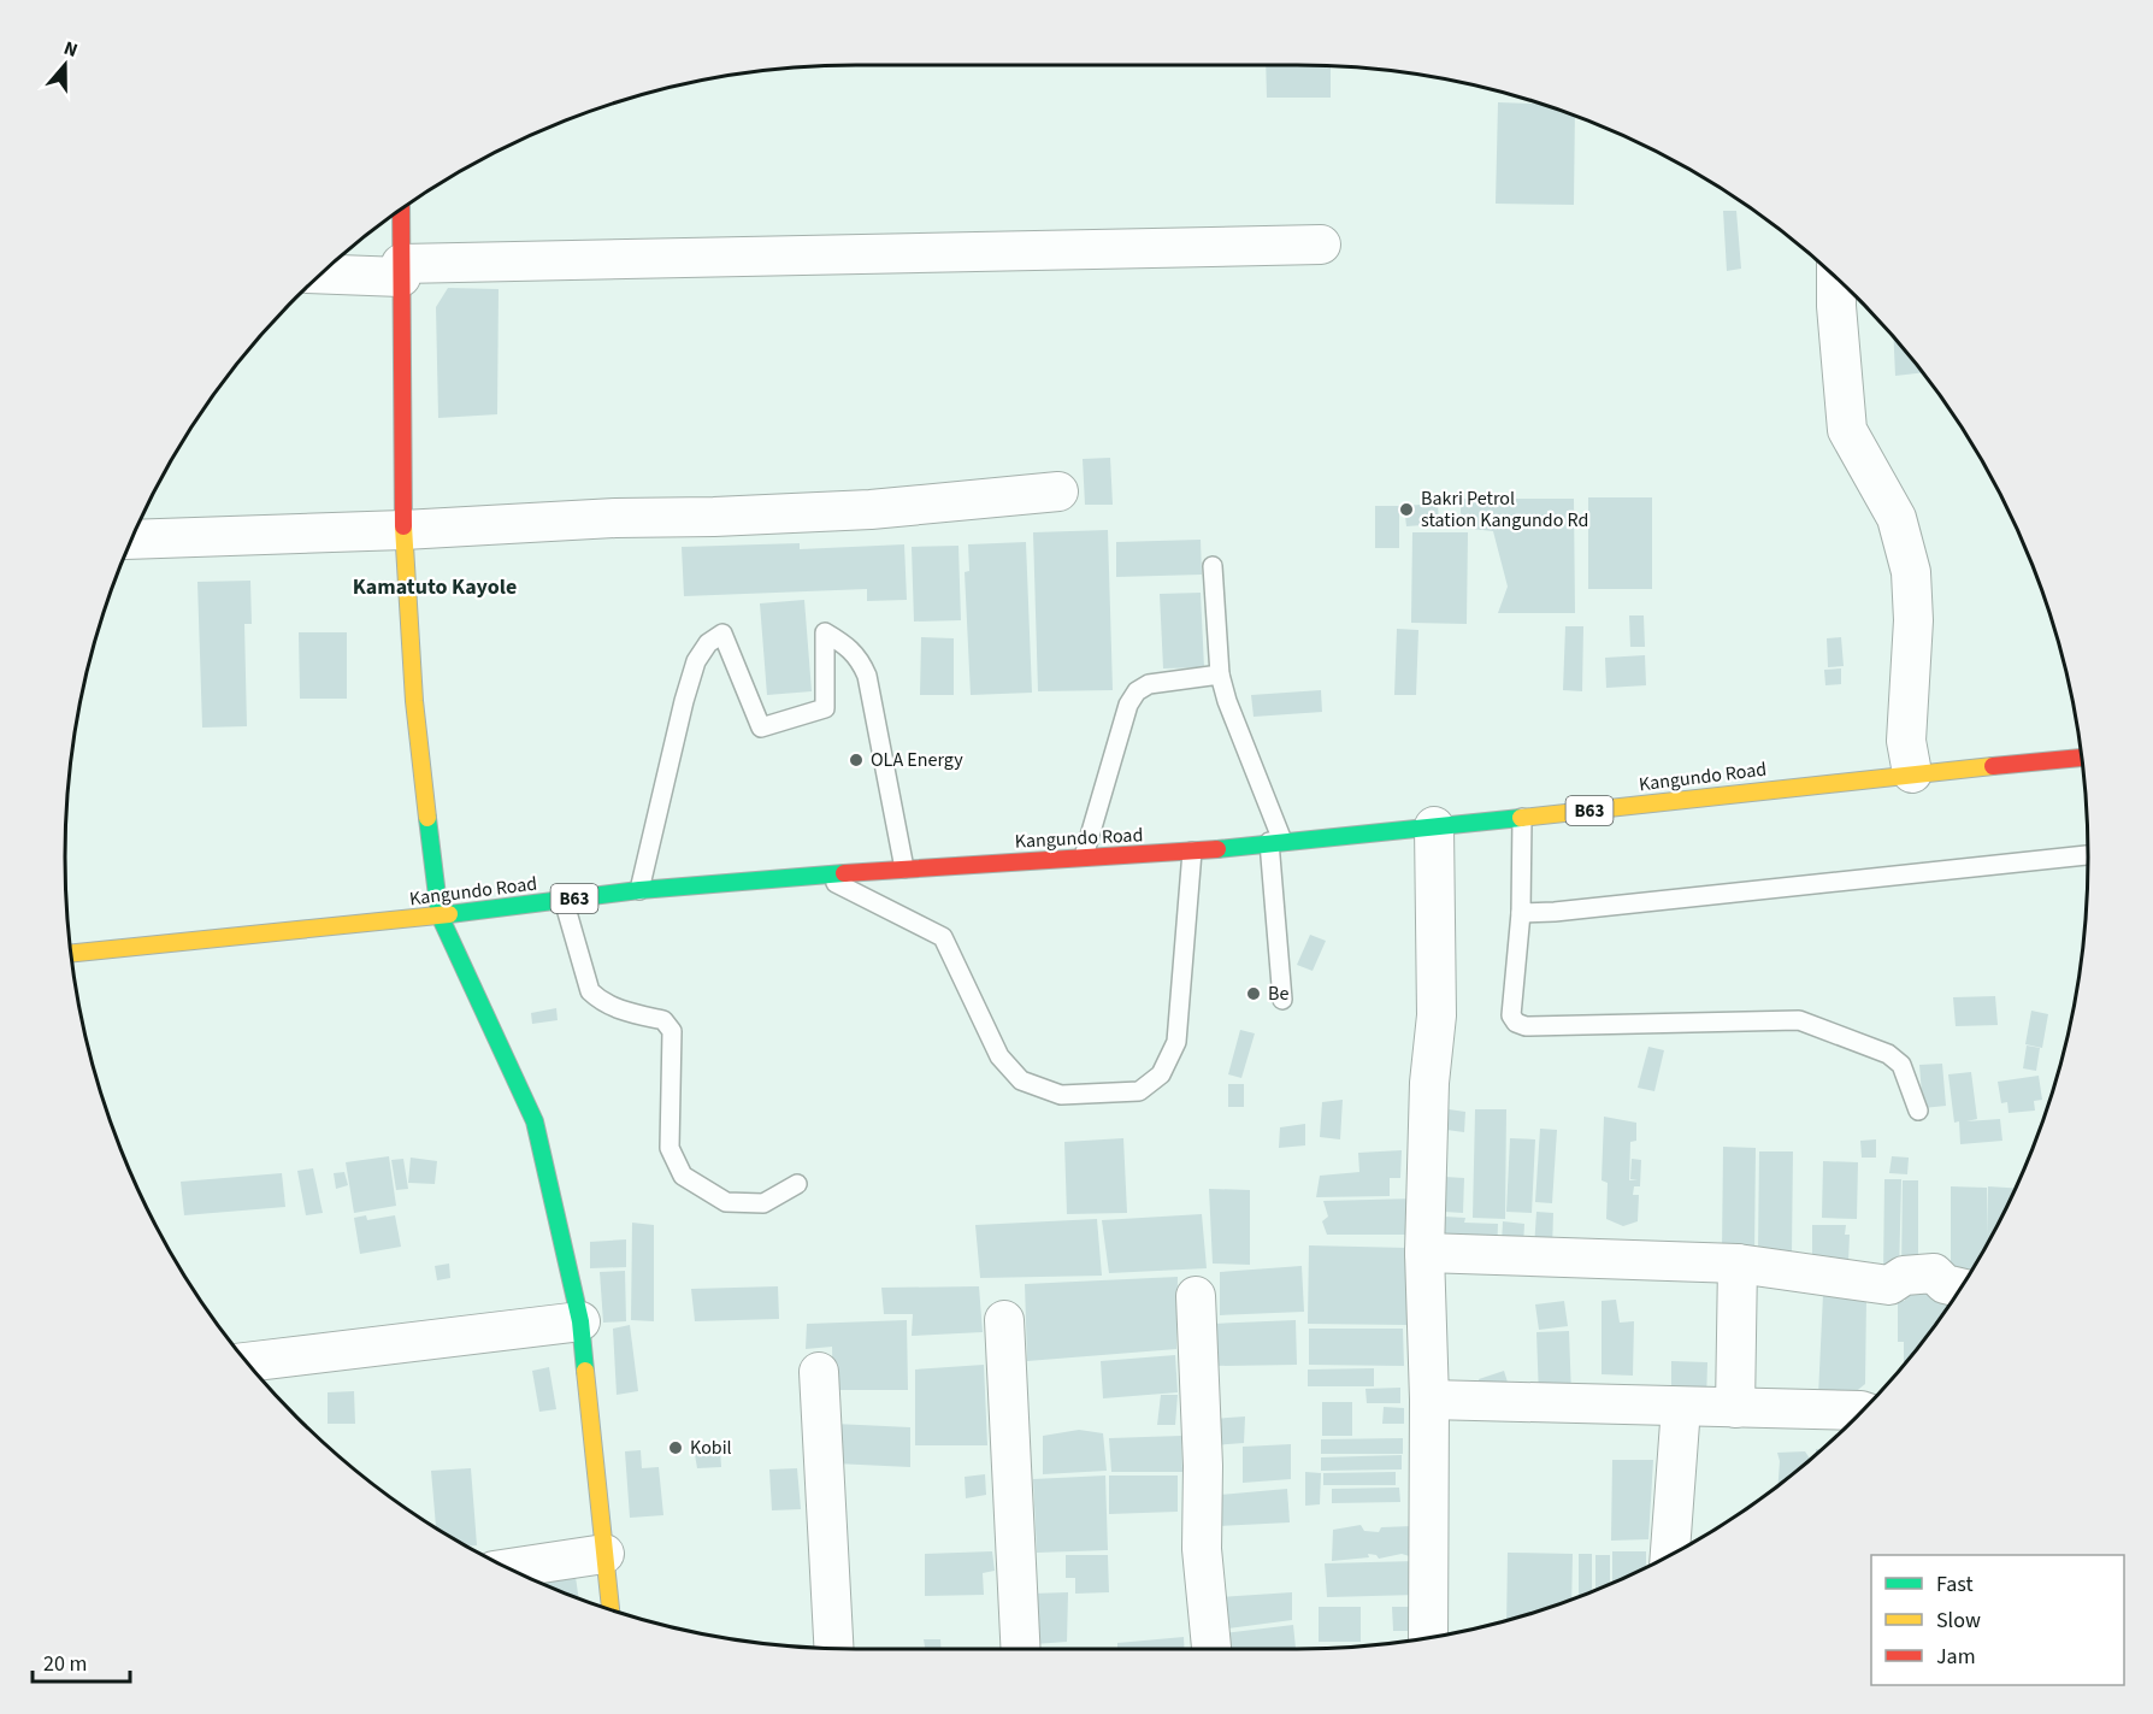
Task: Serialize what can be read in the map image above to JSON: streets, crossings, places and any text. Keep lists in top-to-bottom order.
{
  "streets": {
    "main road": ["Kangundo Road", "B63"]
  },
  "districts": ["Kamatuto Kayole"],
  "places": [
    "Bakri Petrol station Kangundo Rd",
    "OLA Energy",
    "Be",
    "Kobil"
  ],
  "legend": ["Fast", "Slow", "Jam"],
  "scale_bar": "20 m",
  "north": "top"
}
